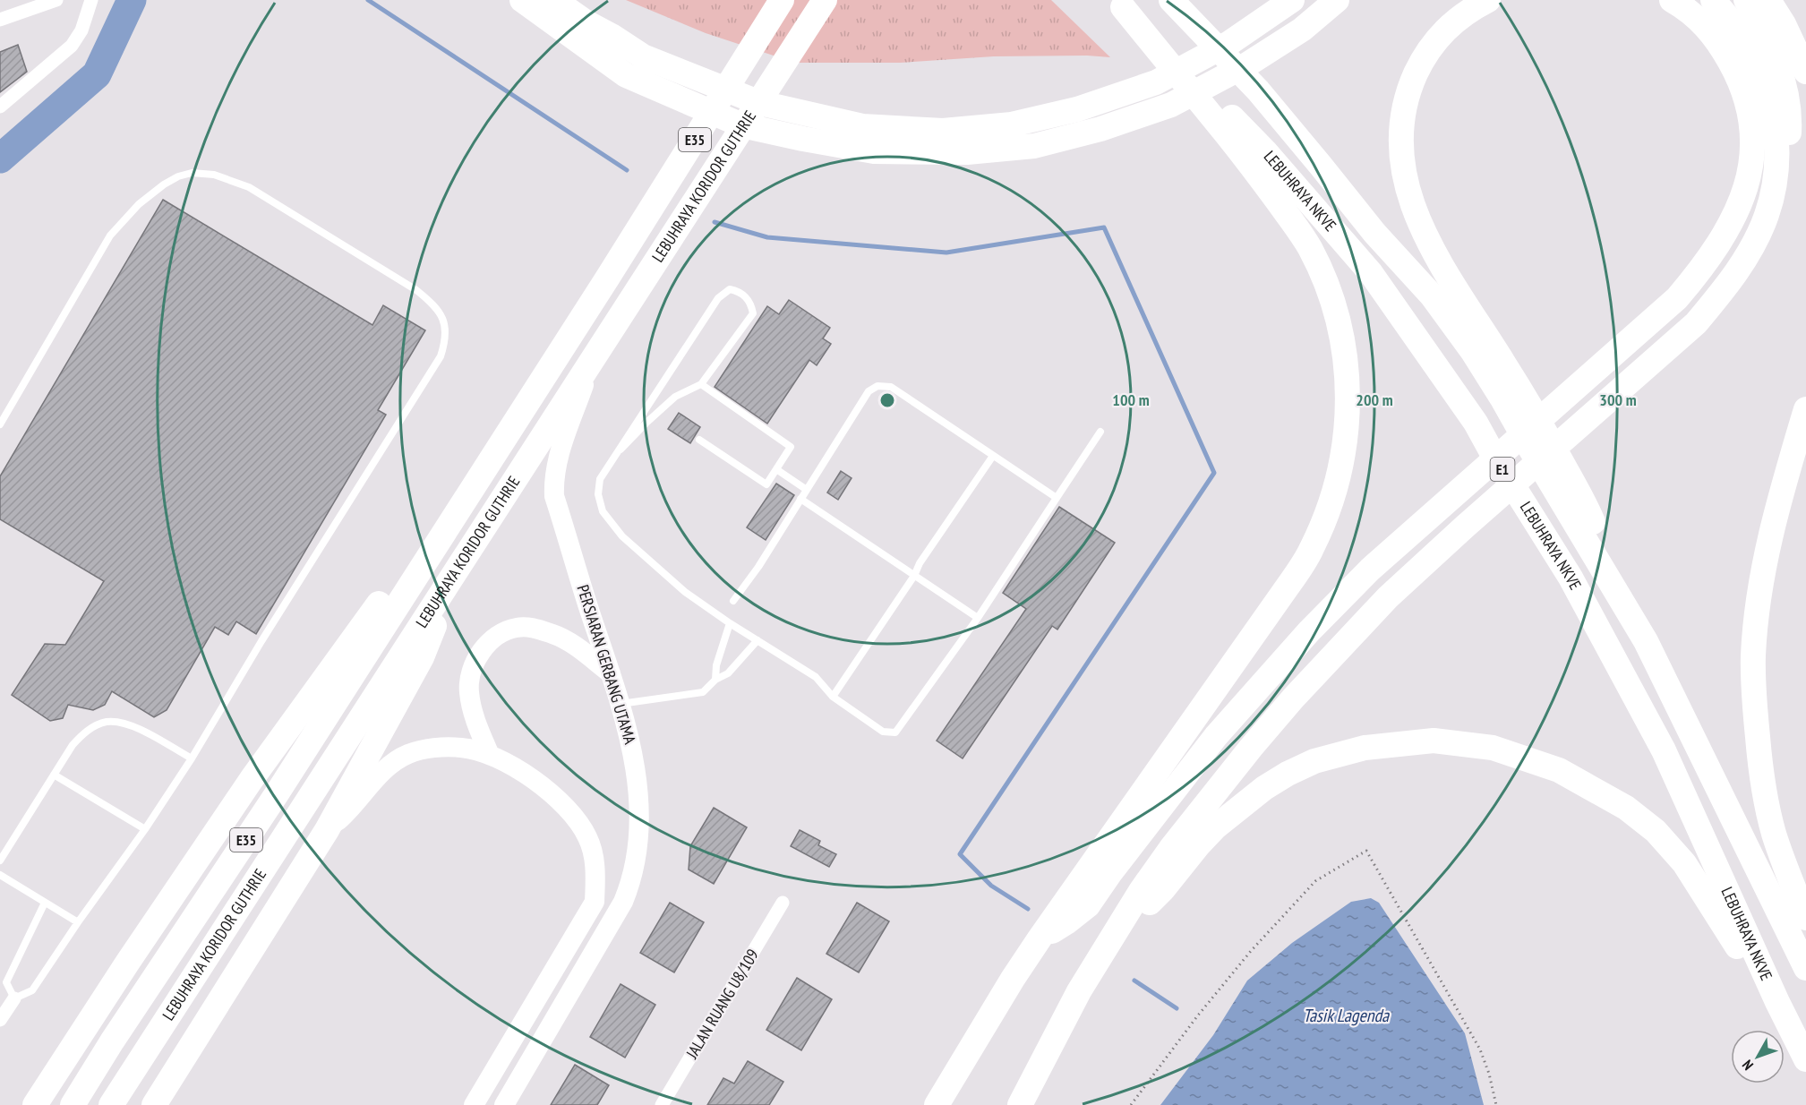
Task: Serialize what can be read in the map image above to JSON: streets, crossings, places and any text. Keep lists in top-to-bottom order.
{
  "streets": {
    "highway": [
      "E35",
      "LEBUHRAYA KORIDOR GUTHRIE",
      "LEBUHRAYA NKVE",
      "E1"
    ],
    "main road": ["PERSIARAN GERBANG UTAMA"],
    "street": ["JALAN RUANG U8/109"]
  },
  "crossings": [
    ["LEBUHRAYA KORIDOR GUTHRIE", "PERSIARAN GERBANG UTAMA"]
  ],
  "water": ["Tasik Lagenda"],
  "north": "bottom left",
  "rings": ["100 m", "200 m", "300 m"]
}
